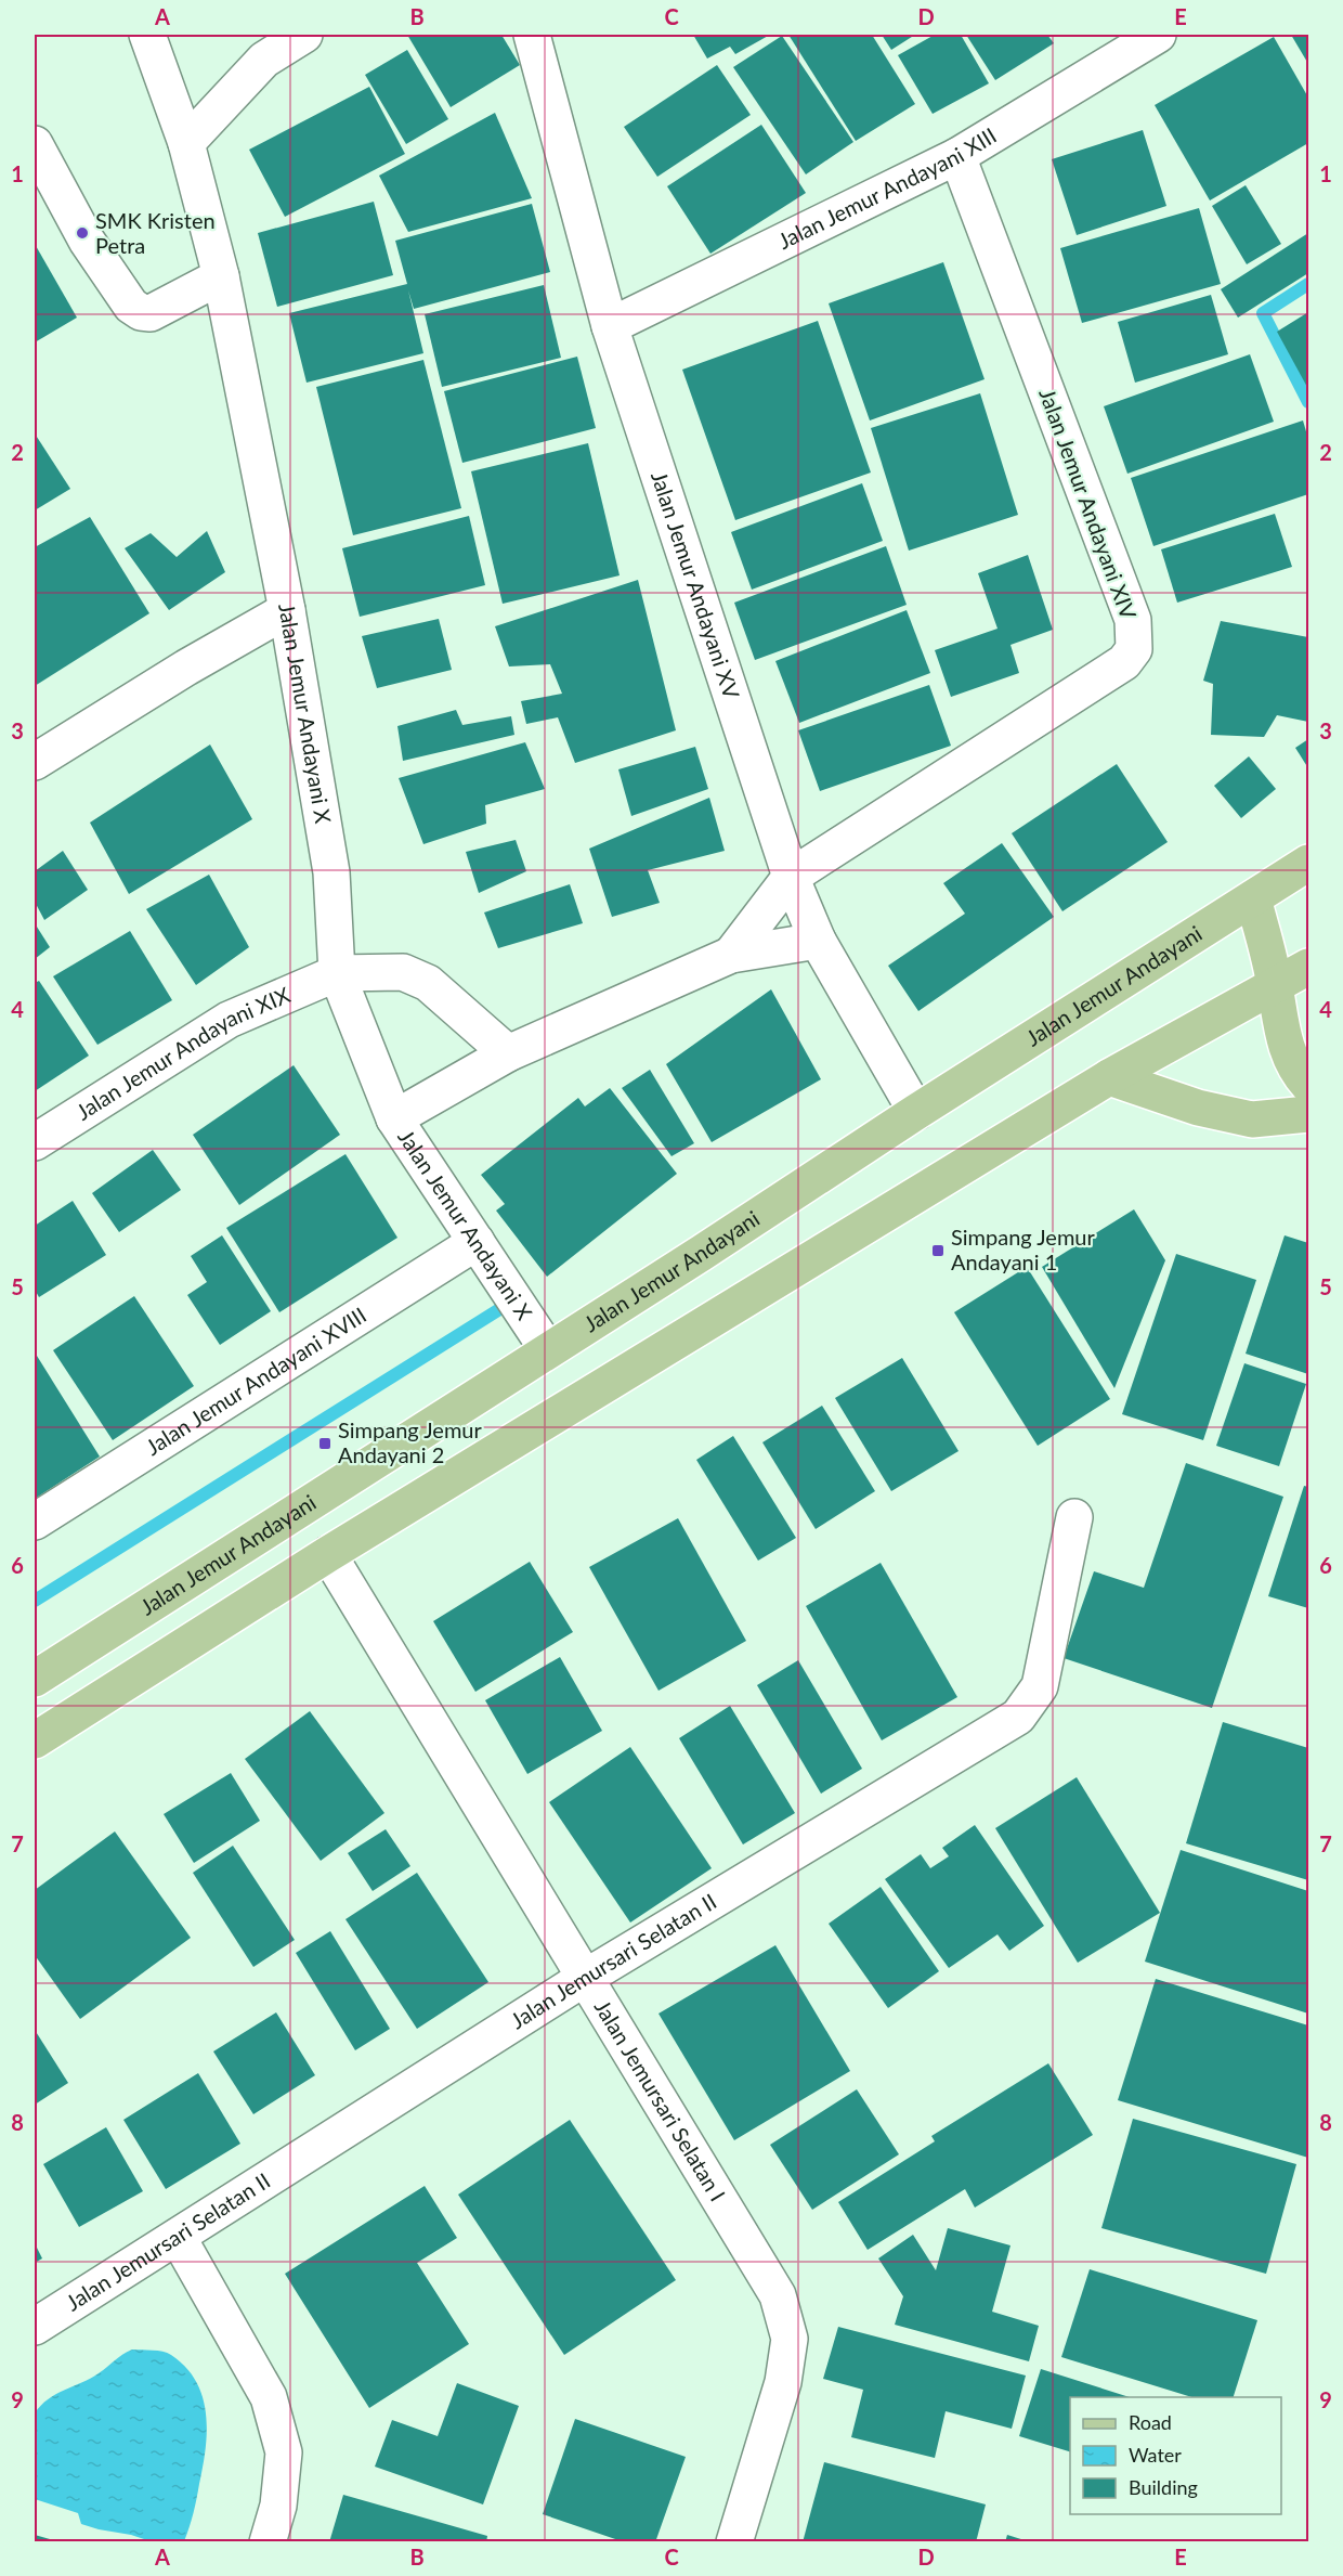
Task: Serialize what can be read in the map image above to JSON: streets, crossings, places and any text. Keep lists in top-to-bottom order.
{
  "streets": {
    "main road": ["Jalan Jemur Andayani"],
    "street": [
      "Jalan Jemur Andayani XIII",
      "Jalan Jemur Andayani XIV",
      "Jalan Jemur Andayani XV",
      "Jalan Jemur Andayani X",
      "Jalan Jemur Andayani XIX",
      "Jalan Jemur Andayani XVIII",
      "Jalan Jemursari Selatan II",
      "Jalan Jemursari Selatan I"
    ]
  },
  "crossings": [
    ["Jalan Jemur Andayani XIII", "Jalan Jemur Andayani XIV"],
    ["Jalan Jemur Andayani XIII", "Jalan Jemur Andayani XV"],
    ["Jalan Jemur Andayani XIV", "Jalan Jemur Andayani XV"],
    ["Jalan Jemur Andayani XV", "Jalan Jemur Andayani"],
    ["Jalan Jemur Andayani X", "Jalan Jemur Andayani"],
    ["Jalan Jemur Andayani X", "Jalan Jemur Andayani XIX"],
    ["Jalan Jemur Andayani X", "Jalan Jemur Andayani XVIII"],
    ["Jalan Jemursari Selatan II", "Jalan Jemursari Selatan I"]
  ],
  "places": {
    "other": ["SMK Kristen Petra"],
    "transit": ["Simpang Jemur Andayani 1", "Simpang Jemur Andayani 2"]
  },
  "legend": ["Road", "Water", "Building"],
  "grid": {
    "columns": [
      "A",
      "B",
      "C",
      "D",
      "E"
    ],
    "rows": [
      "1",
      "2",
      "3",
      "4",
      "5",
      "6",
      "7",
      "8",
      "9"
    ]
  }
}
